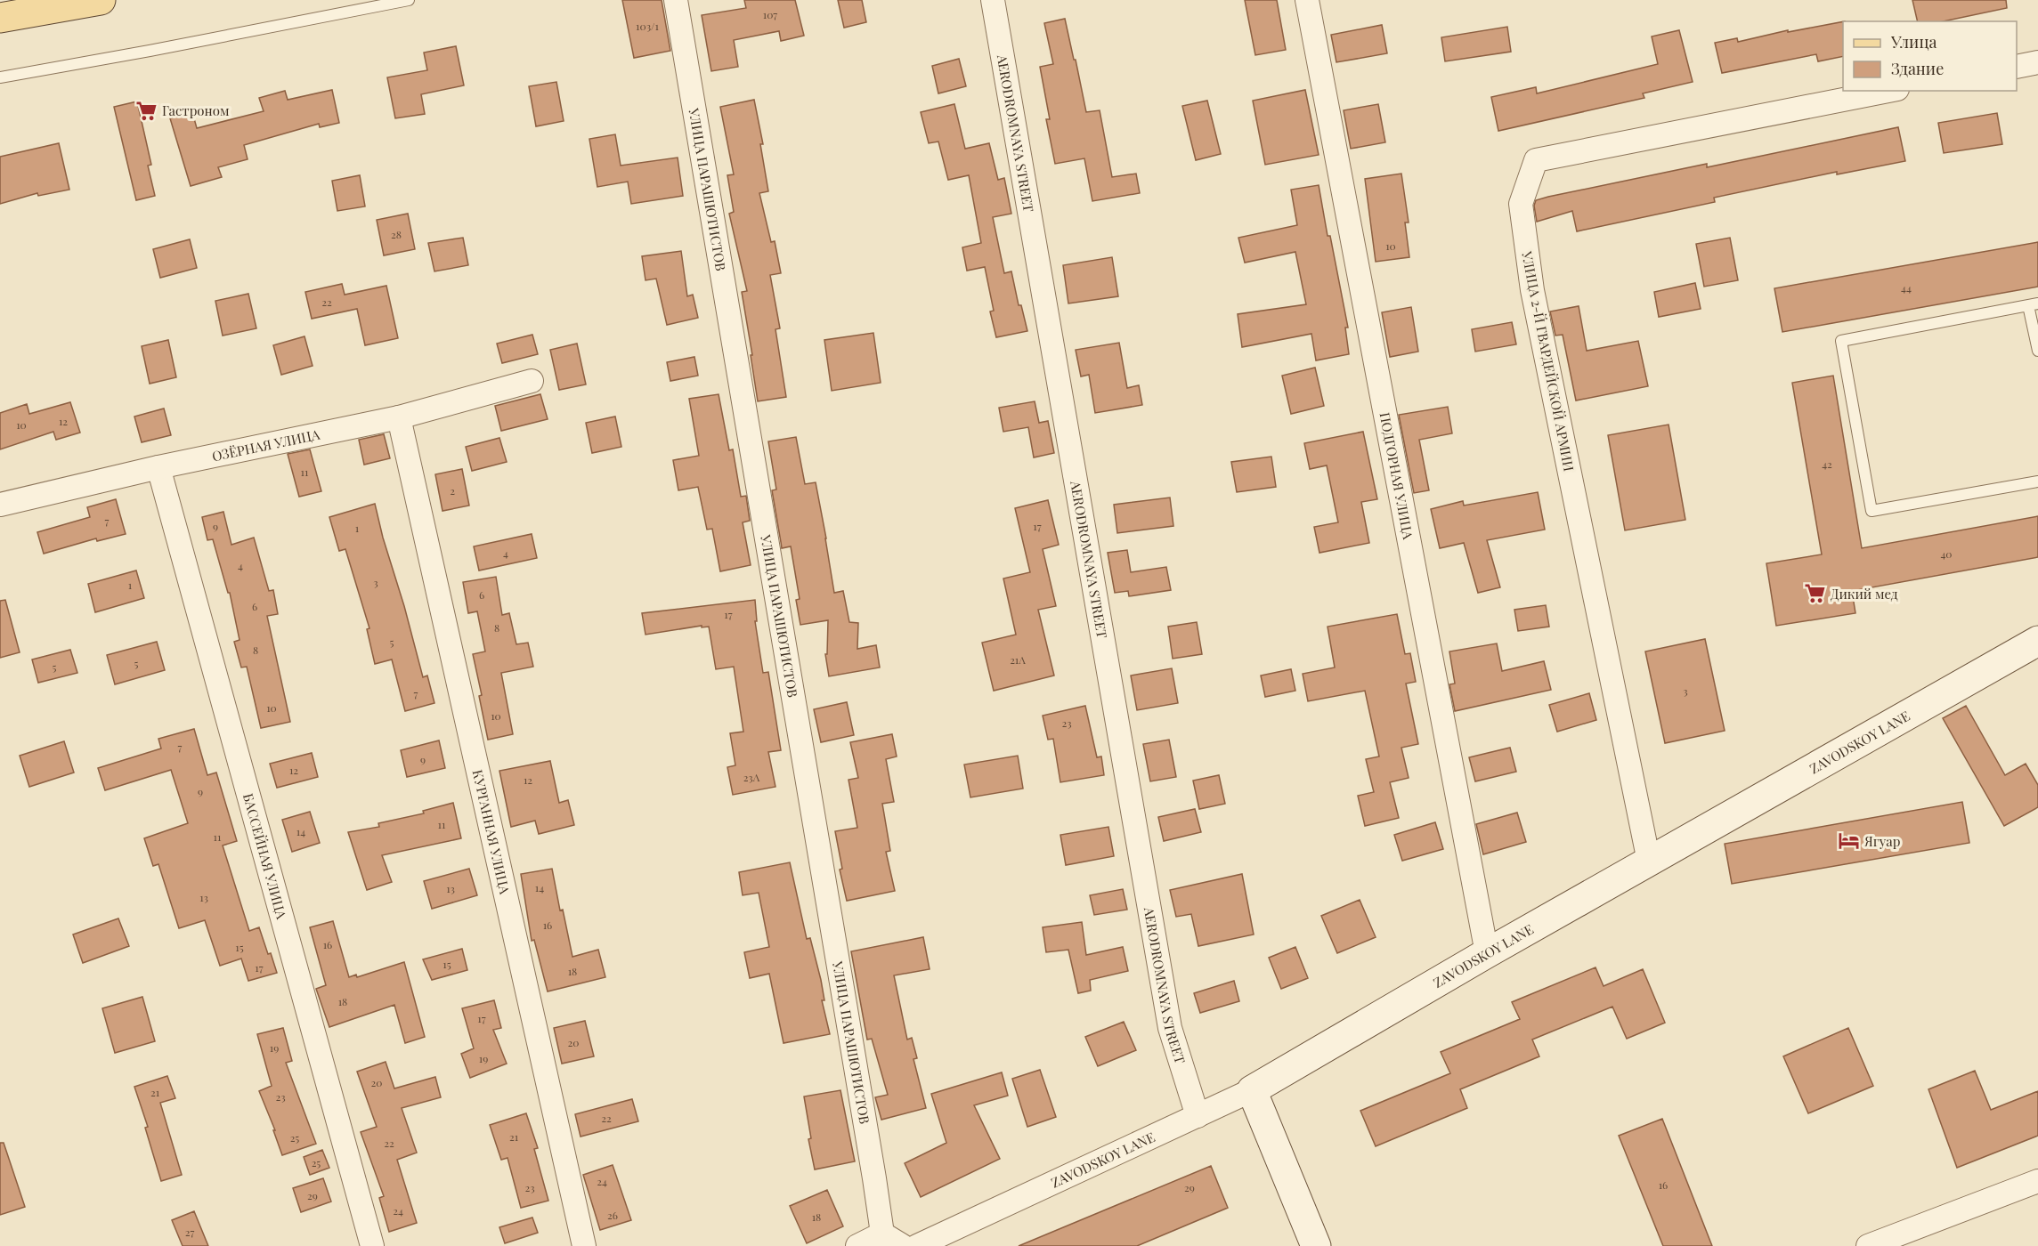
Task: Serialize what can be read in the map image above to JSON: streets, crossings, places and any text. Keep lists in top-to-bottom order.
{
  "streets": {
    "street": [
      "AERODROMNAYA STREET",
      "УЛИЦА ПАРАШЮТИСТОВ",
      "УЛИЦА 2-Й ГВАРДЕЙСКОЙ АРМИИ",
      "ОЗЁРНАЯ УЛИЦА",
      "ПОДГОРНАЯ УЛИЦА",
      "ZAVODSKOY LANE",
      "КУРГАННАЯ УЛИЦА",
      "БАССЕЙНАЯ УЛИЦА"
    ]
  },
  "crossings": [
    ["AERODROMNAYA STREET", "ZAVODSKOY LANE"],
    ["УЛИЦА 2-Й ГВАРДЕЙСКОЙ АРМИИ", "ZAVODSKOY LANE"],
    ["ОЗЁРНАЯ УЛИЦА", "КУРГАННАЯ УЛИЦА"],
    ["ОЗЁРНАЯ УЛИЦА", "БАССЕЙНАЯ УЛИЦА"],
    ["ПОДГОРНАЯ УЛИЦА", "ZAVODSKOY LANE"]
  ],
  "places": {
    "supermarket": ["Гастроном", "Дикий мед"],
    "hotel": ["Ягуар"]
  },
  "house_numbers": [
    "107",
    "103/1",
    "28",
    "10",
    "44",
    "22",
    "12",
    "10",
    "42",
    "11",
    "2",
    "7",
    "9",
    "17",
    "1",
    "4",
    "40",
    "4",
    "3",
    "1",
    "6",
    "6",
    "17",
    "8",
    "5",
    "8",
    "21А",
    "5",
    "5",
    "3",
    "7",
    "10",
    "10",
    "23",
    "7",
    "9",
    "12",
    "23А",
    "12",
    "9",
    "11",
    "14",
    "11",
    "14",
    "13",
    "13",
    "16",
    "16",
    "15",
    "15",
    "17",
    "18",
    "18",
    "17",
    "20",
    "19",
    "19",
    "20",
    "21",
    "23",
    "22",
    "21",
    "25",
    "22",
    "25",
    "24",
    "16",
    "23",
    "29",
    "29",
    "24",
    "26",
    "18",
    "27"
  ],
  "legend": ["Улица", "Здание"]
}
